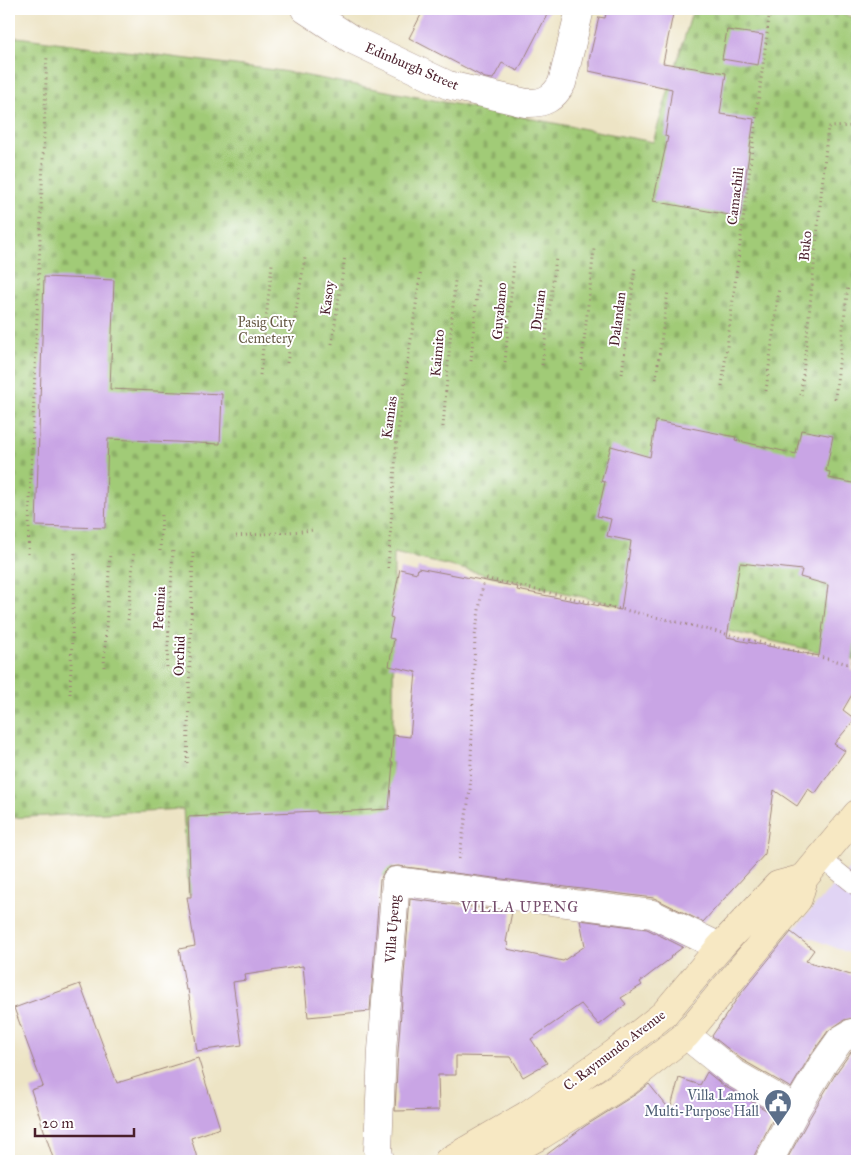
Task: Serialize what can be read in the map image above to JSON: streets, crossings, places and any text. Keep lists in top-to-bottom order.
{
  "streets": {
    "main road": ["C. Raymundo Avenue"],
    "street": ["Edinburgh Street", "Villa Upeng"],
    "path": [
      "Camachili",
      "Buko",
      "Kasoy",
      "Durian",
      "Guyabano",
      "Dalandan",
      "Kaimito",
      "Kamias",
      "Petunia",
      "Orchid"
    ]
  },
  "crossings": [
    ["Villa Upeng", "C. Raymundo Avenue"]
  ],
  "districts": ["VILLA UPENG"],
  "parks": ["Pasig City Cemetery"],
  "places": {
    "public building": ["Villa Lamok Multi-Purpose Hall"]
  },
  "scale_bar": "20 m"
}
